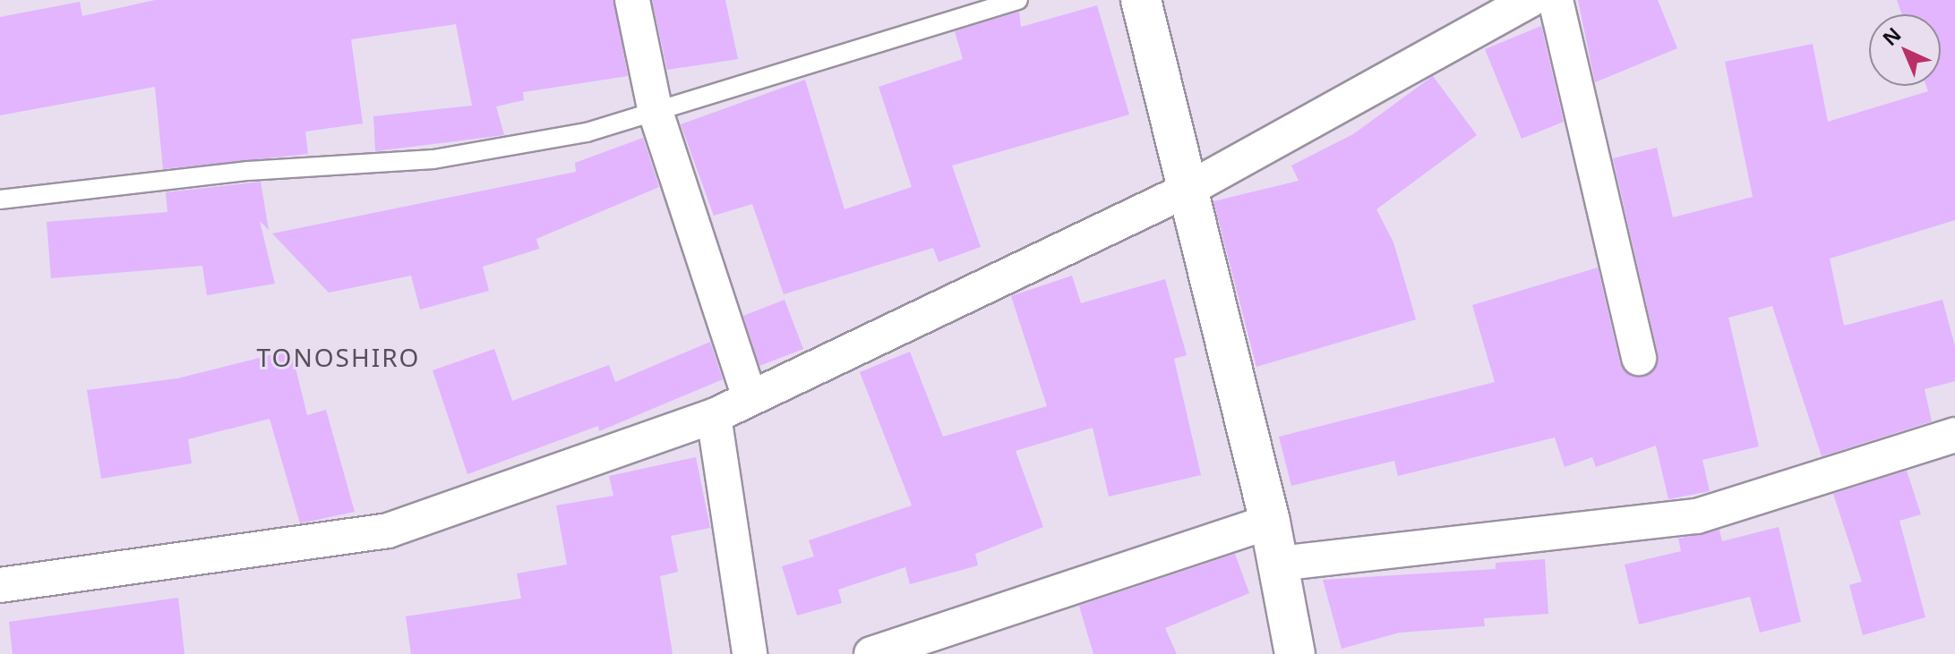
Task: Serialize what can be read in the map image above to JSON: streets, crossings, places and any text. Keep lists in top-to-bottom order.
{
  "districts": ["TONOSHIRO"],
  "north": "top left"
}
